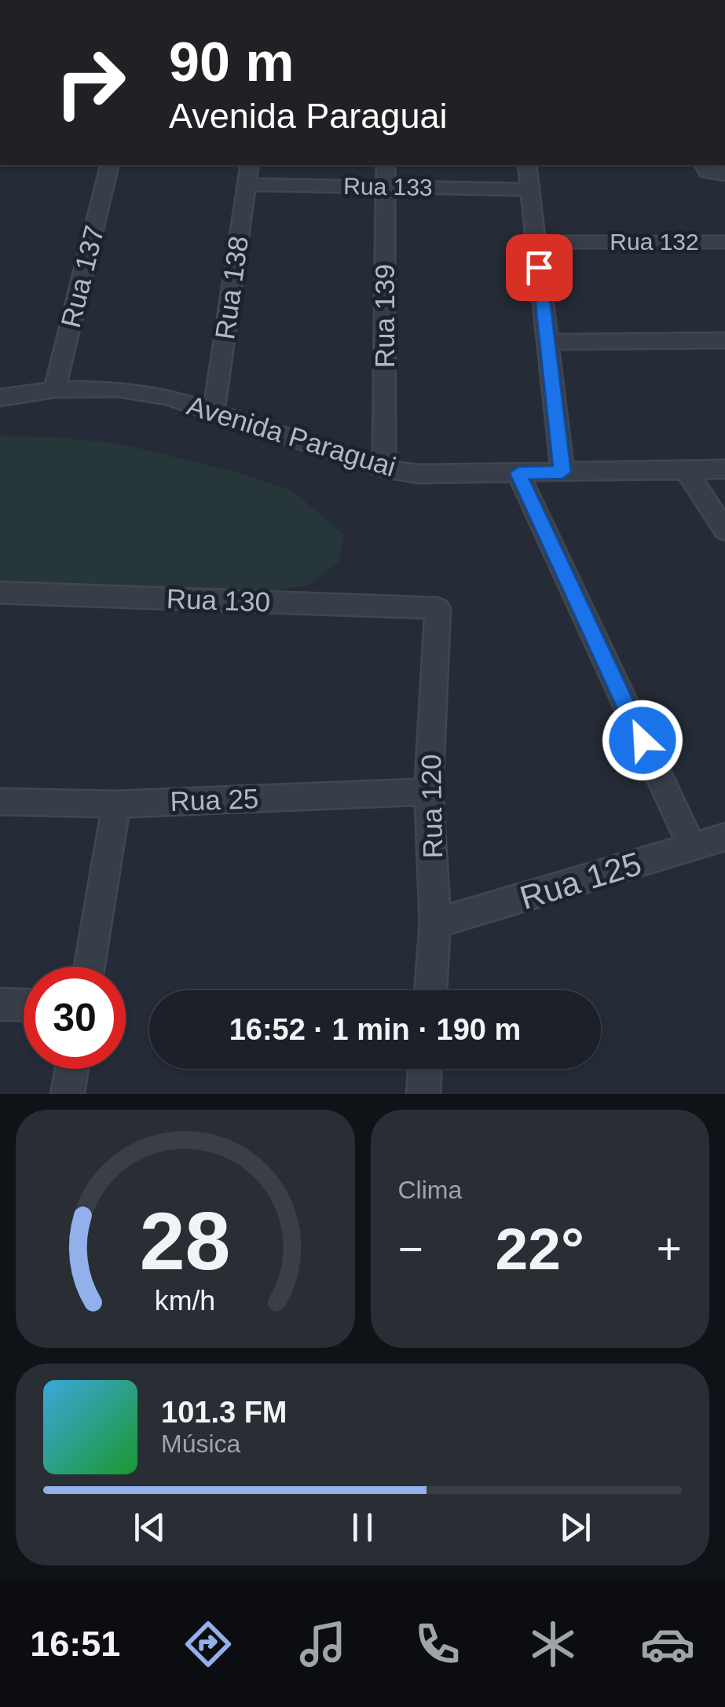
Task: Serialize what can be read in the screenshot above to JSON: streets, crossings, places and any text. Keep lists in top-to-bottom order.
{
  "streets": {
    "street": [
      "Rua 133",
      "Rua 132",
      "Rua 137",
      "Rua 138",
      "Rua 139",
      "Avenida Paraguai",
      "Rua 130",
      "Rua 25",
      "Rua 120",
      "Rua 125"
    ]
  },
  "crossings": [
    ["Rua 133", "Rua 138"],
    ["Rua 133", "Rua 139"],
    ["Rua 137", "Avenida Paraguai"],
    ["Rua 138", "Avenida Paraguai"],
    ["Rua 139", "Avenida Paraguai"],
    ["Rua 130", "Rua 120"],
    ["Rua 25", "Rua 120"],
    ["Rua 120", "Rua 125"]
  ],
  "page": {
    "turn": ["90 m", "Avenida Paraguai"],
    "limit": "30",
    "trip": "16:52 · 1 min · 190 m",
    "tile": "Clima",
    "heat": ["−", "22°", "+"],
    "song": ["101.3 FM", "Música"],
    "tabs": "16:51",
    "gauge": ["28", "km/h"]
  }
}
